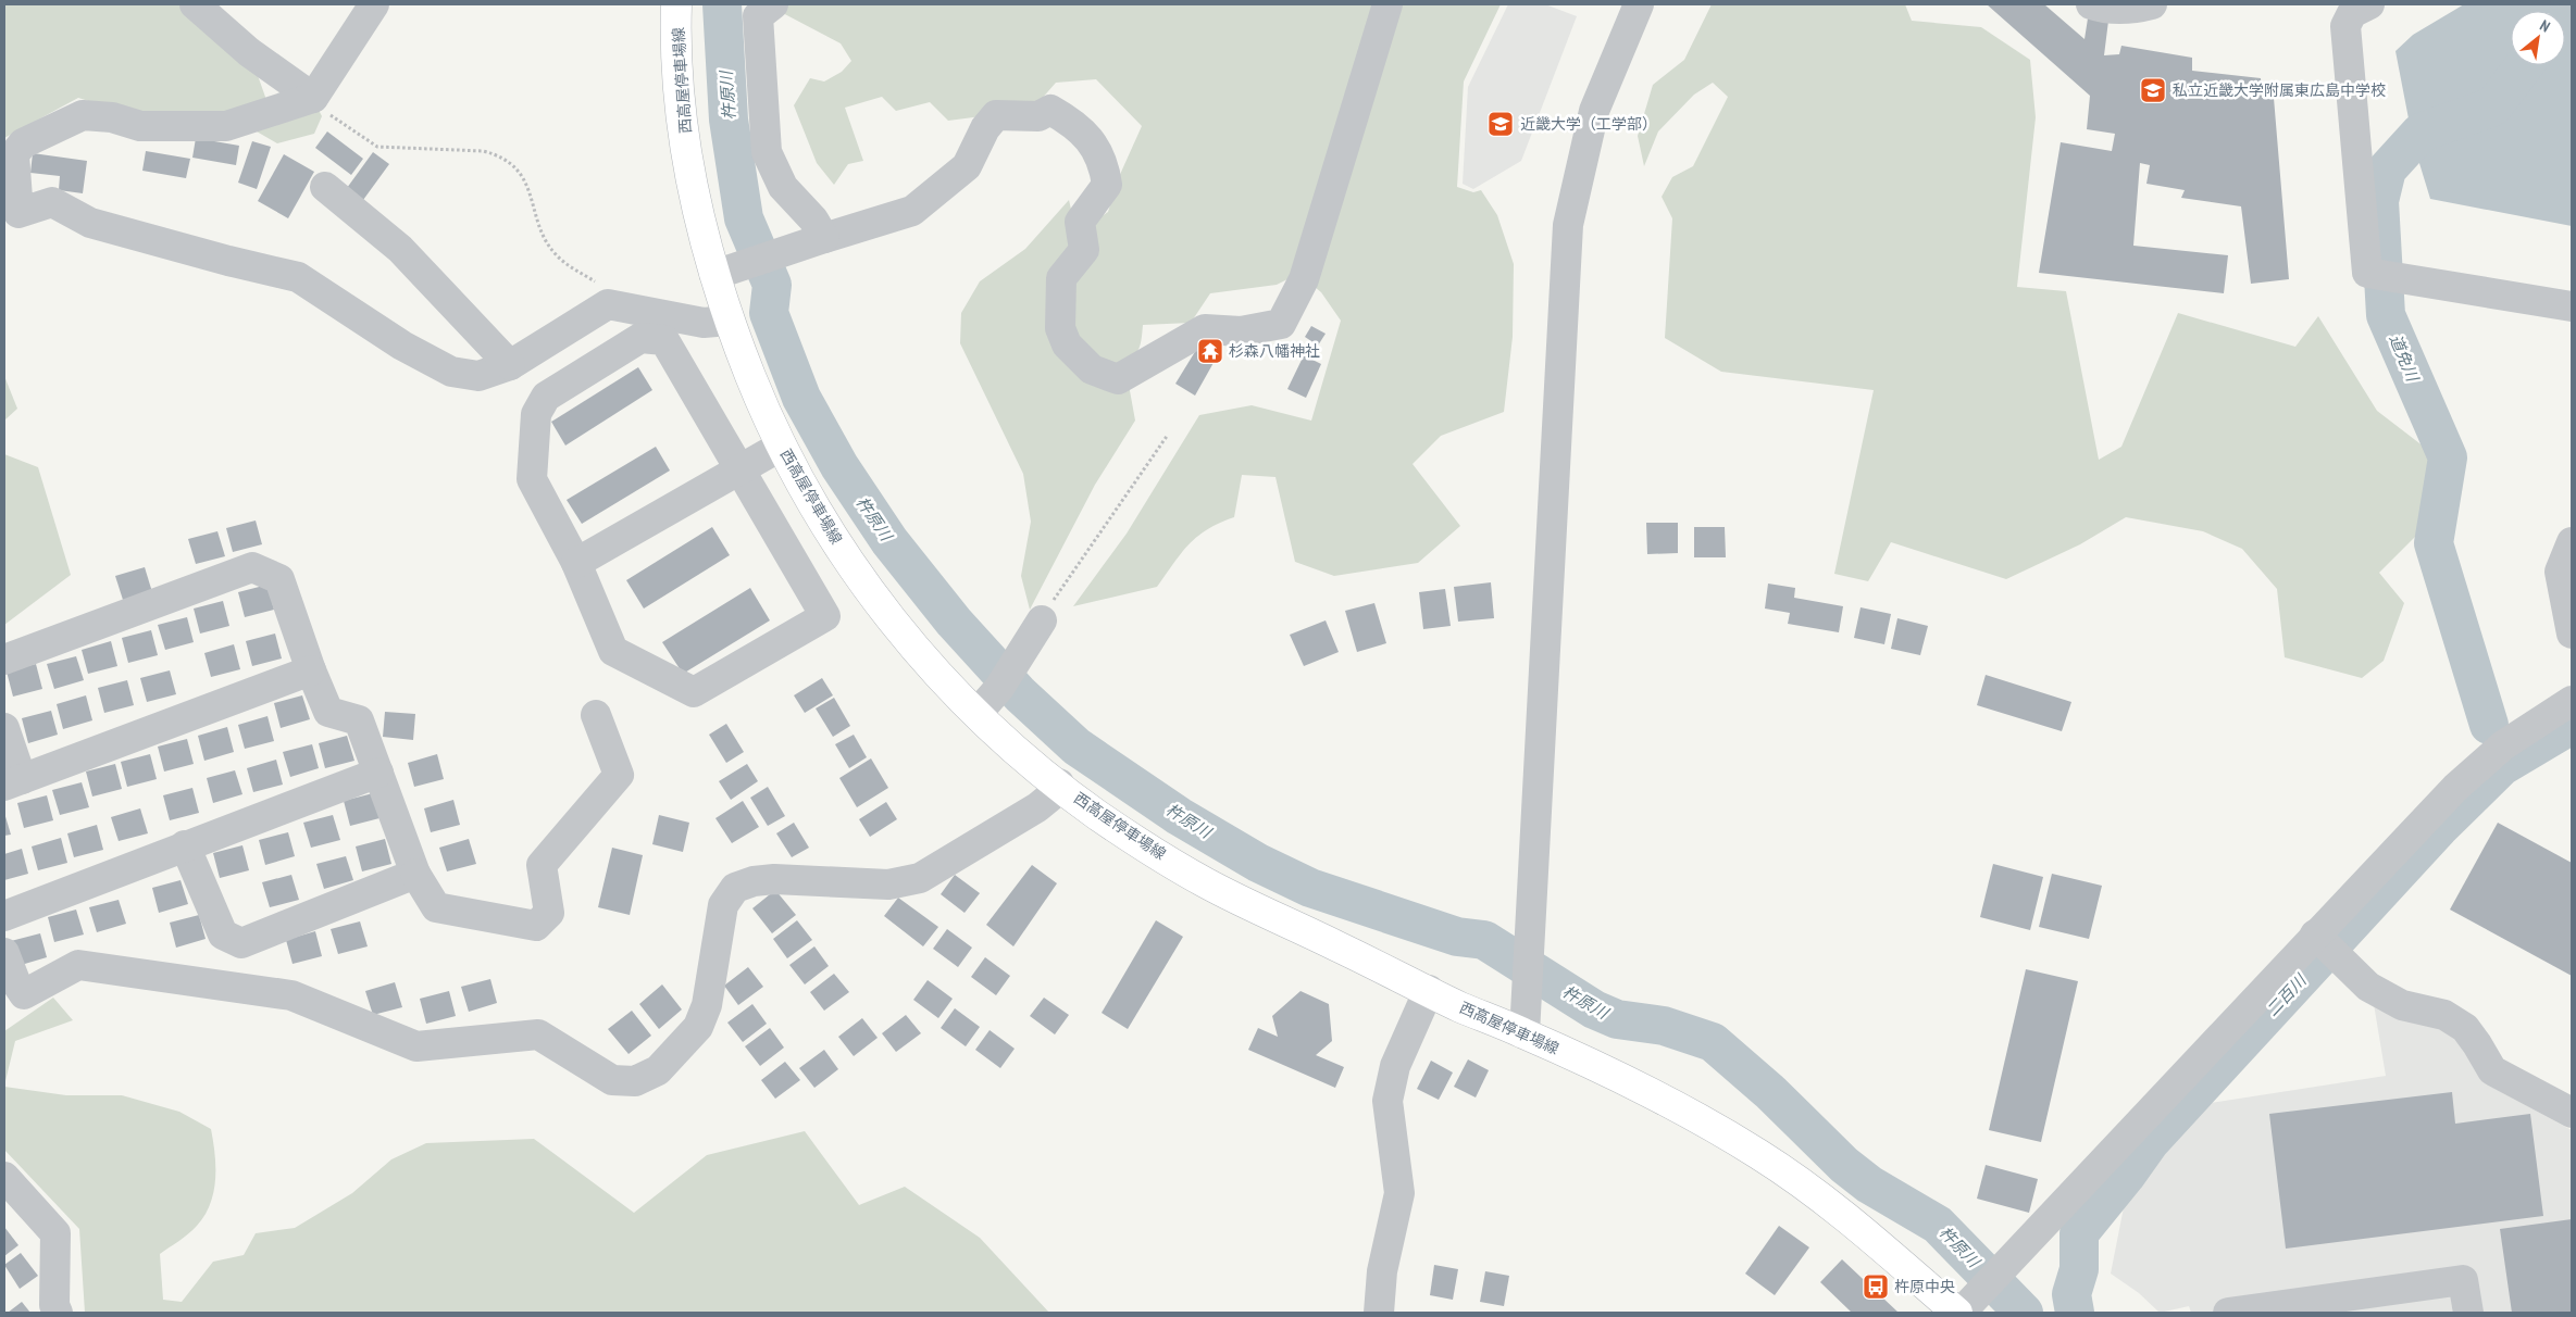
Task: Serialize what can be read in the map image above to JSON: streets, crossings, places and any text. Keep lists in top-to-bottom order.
{
  "streets": {
    "main road": ["西高屋停車場線"]
  },
  "water": ["杵原川", "道免川", "二百川"],
  "places": {
    "school or university": ["私立近畿大学附属東広島中学校", "近畿大学（工学部）"],
    "temple": ["杉森八幡神社"],
    "bus stop": ["杵原中央"]
  },
  "north": "top right"
}
